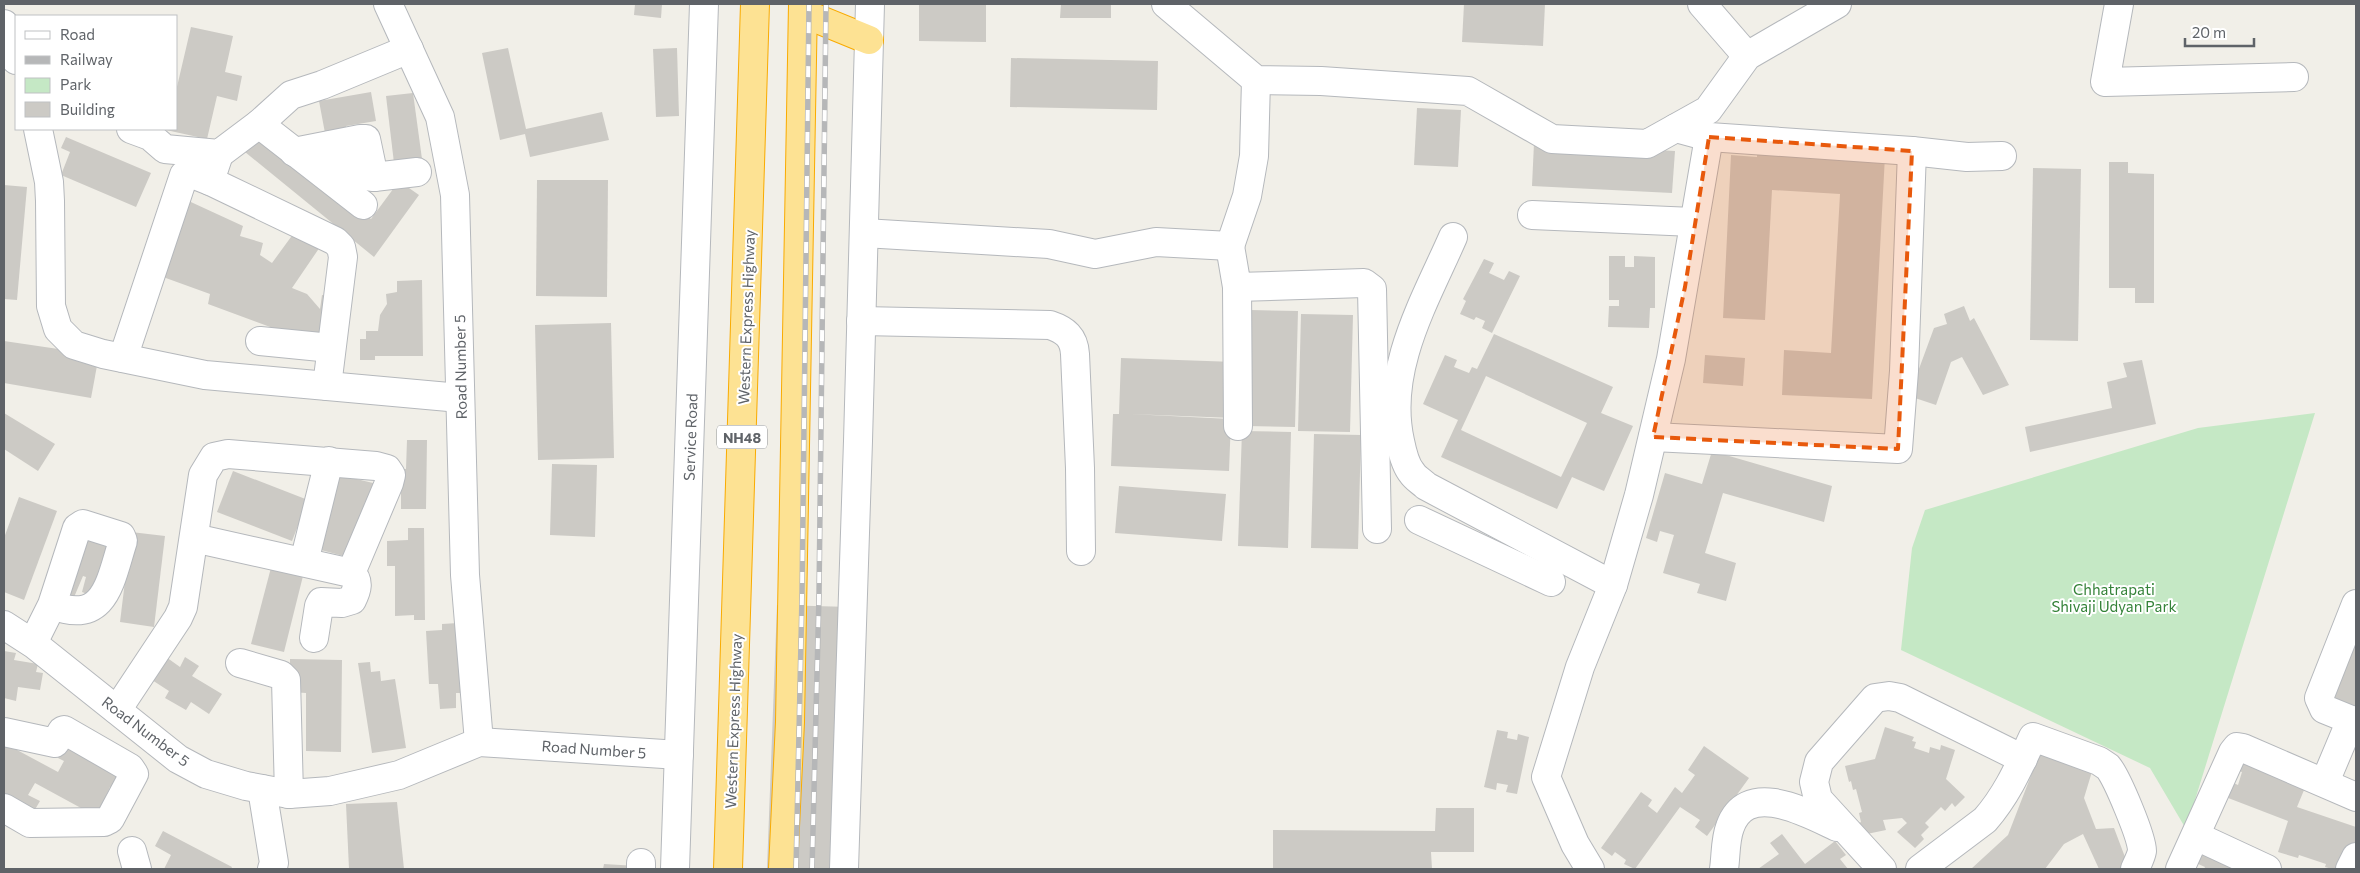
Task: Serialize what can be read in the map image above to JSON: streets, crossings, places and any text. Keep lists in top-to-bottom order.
{
  "streets": {
    "highway": ["Western Express Highway", "NH48"],
    "street": ["Road Number 5", "Service Road"]
  },
  "crossings": [
    ["Road Number 5", "Service Road"]
  ],
  "parks": ["Chhatrapati Shivaji Udyan Park"],
  "legend": [
    "Road",
    "Railway",
    "Park",
    "Building"
  ],
  "scale_bar": "20 m"
}
